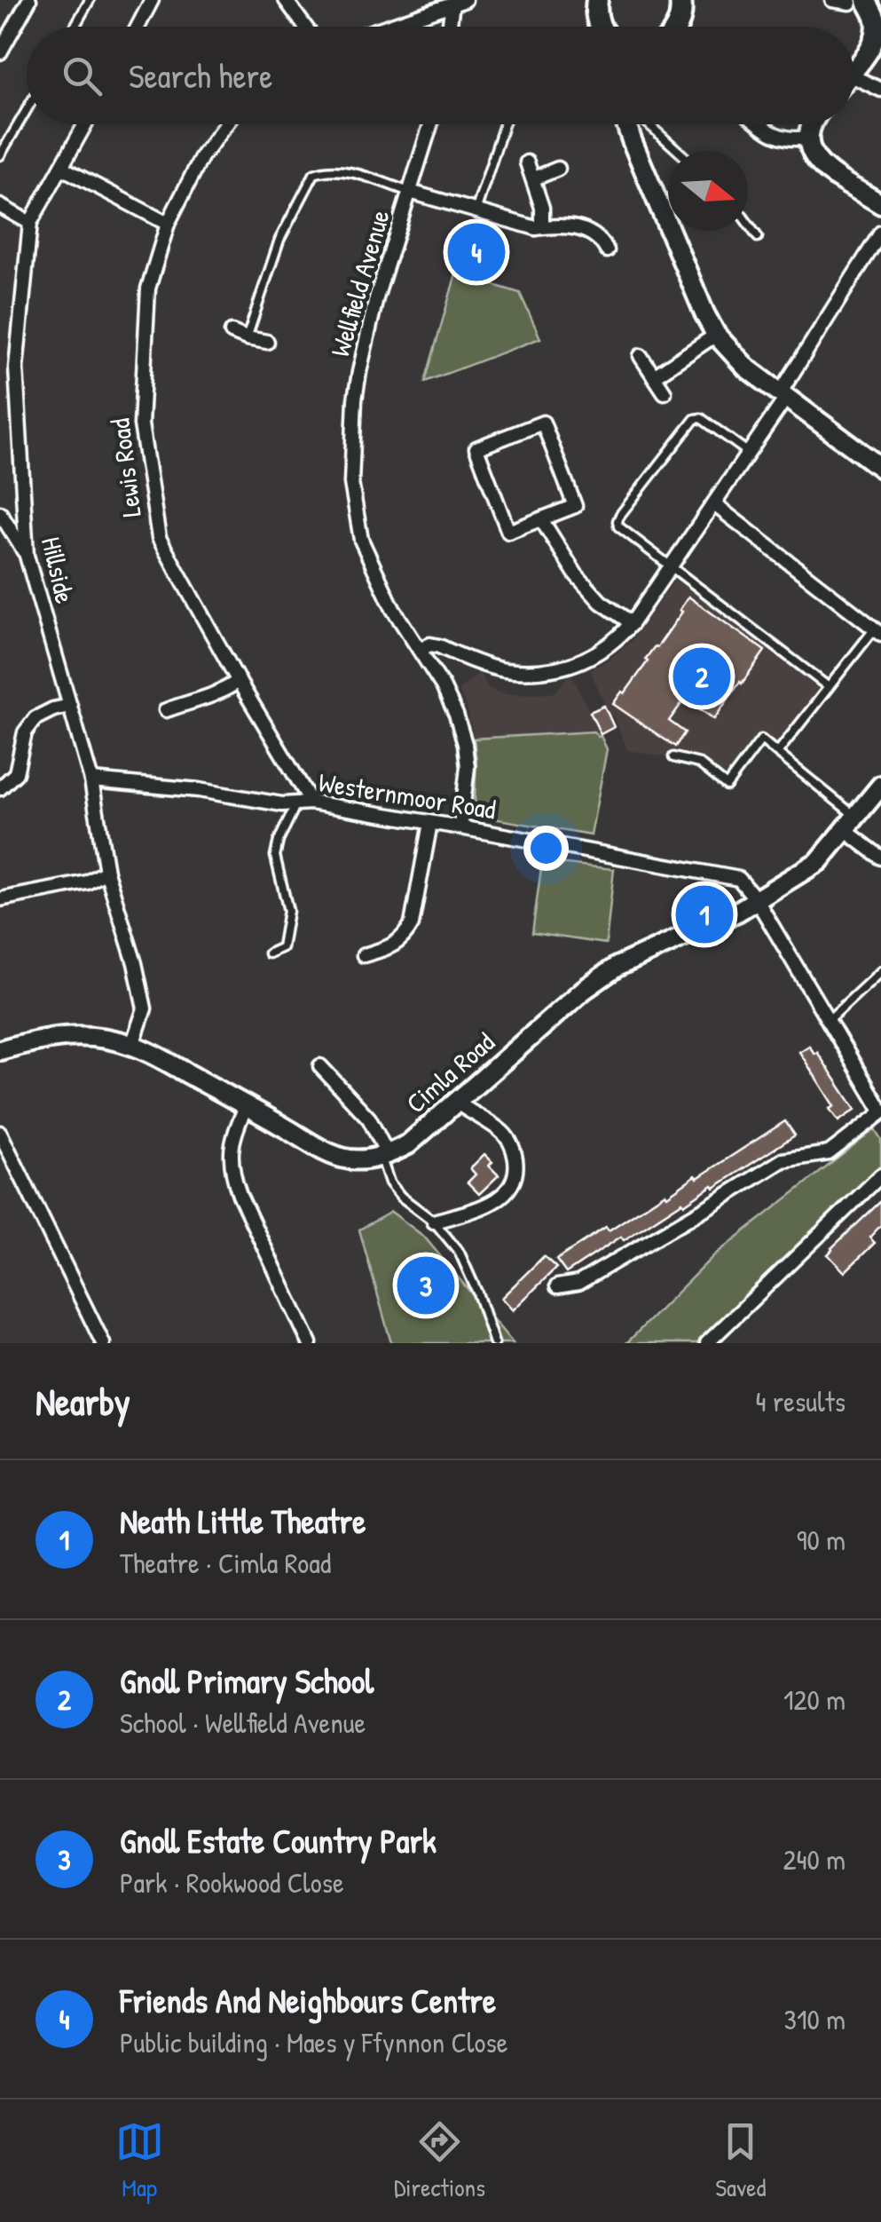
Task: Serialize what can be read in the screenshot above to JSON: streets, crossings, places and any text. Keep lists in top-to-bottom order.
{
  "streets": {
    "main road": ["Cimla Road"],
    "street": [
      "Wellfield Avenue",
      "Lewis Road",
      "Hillside",
      "Westernmoor Road"
    ]
  },
  "crossings": [
    ["Wellfield Avenue", "Westernmoor Road"],
    ["Lewis Road", "Westernmoor Road"],
    ["Hillside", "Westernmoor Road"],
    ["Westernmoor Road", "Cimla Road"]
  ],
  "north": "right",
  "page": {
    "search": "Search here",
    "pins": [
      "4",
      "2",
      "1",
      "3"
    ],
    "heading": ["Nearby", "4 results"],
    "list": [
      {
        "mark": "1",
        "name": "Neath Little Theatre",
        "note": "Theatre · Cimla Road",
        "value": "90 m"
      },
      {
        "mark": "2",
        "name": "Gnoll Primary School",
        "note": "School · Wellfield Avenue",
        "value": "120 m"
      },
      {
        "mark": "3",
        "name": "Gnoll Estate Country Park",
        "note": "Park · Rookwood Close",
        "value": "240 m"
      },
      {
        "mark": "4",
        "name": "Friends And Neighbours Centre",
        "note": "Public building · Maes y Ffynnon Close",
        "value": "310 m"
      }
    ],
    "nav": ["Map", "Directions", "Saved"]
  }
}
